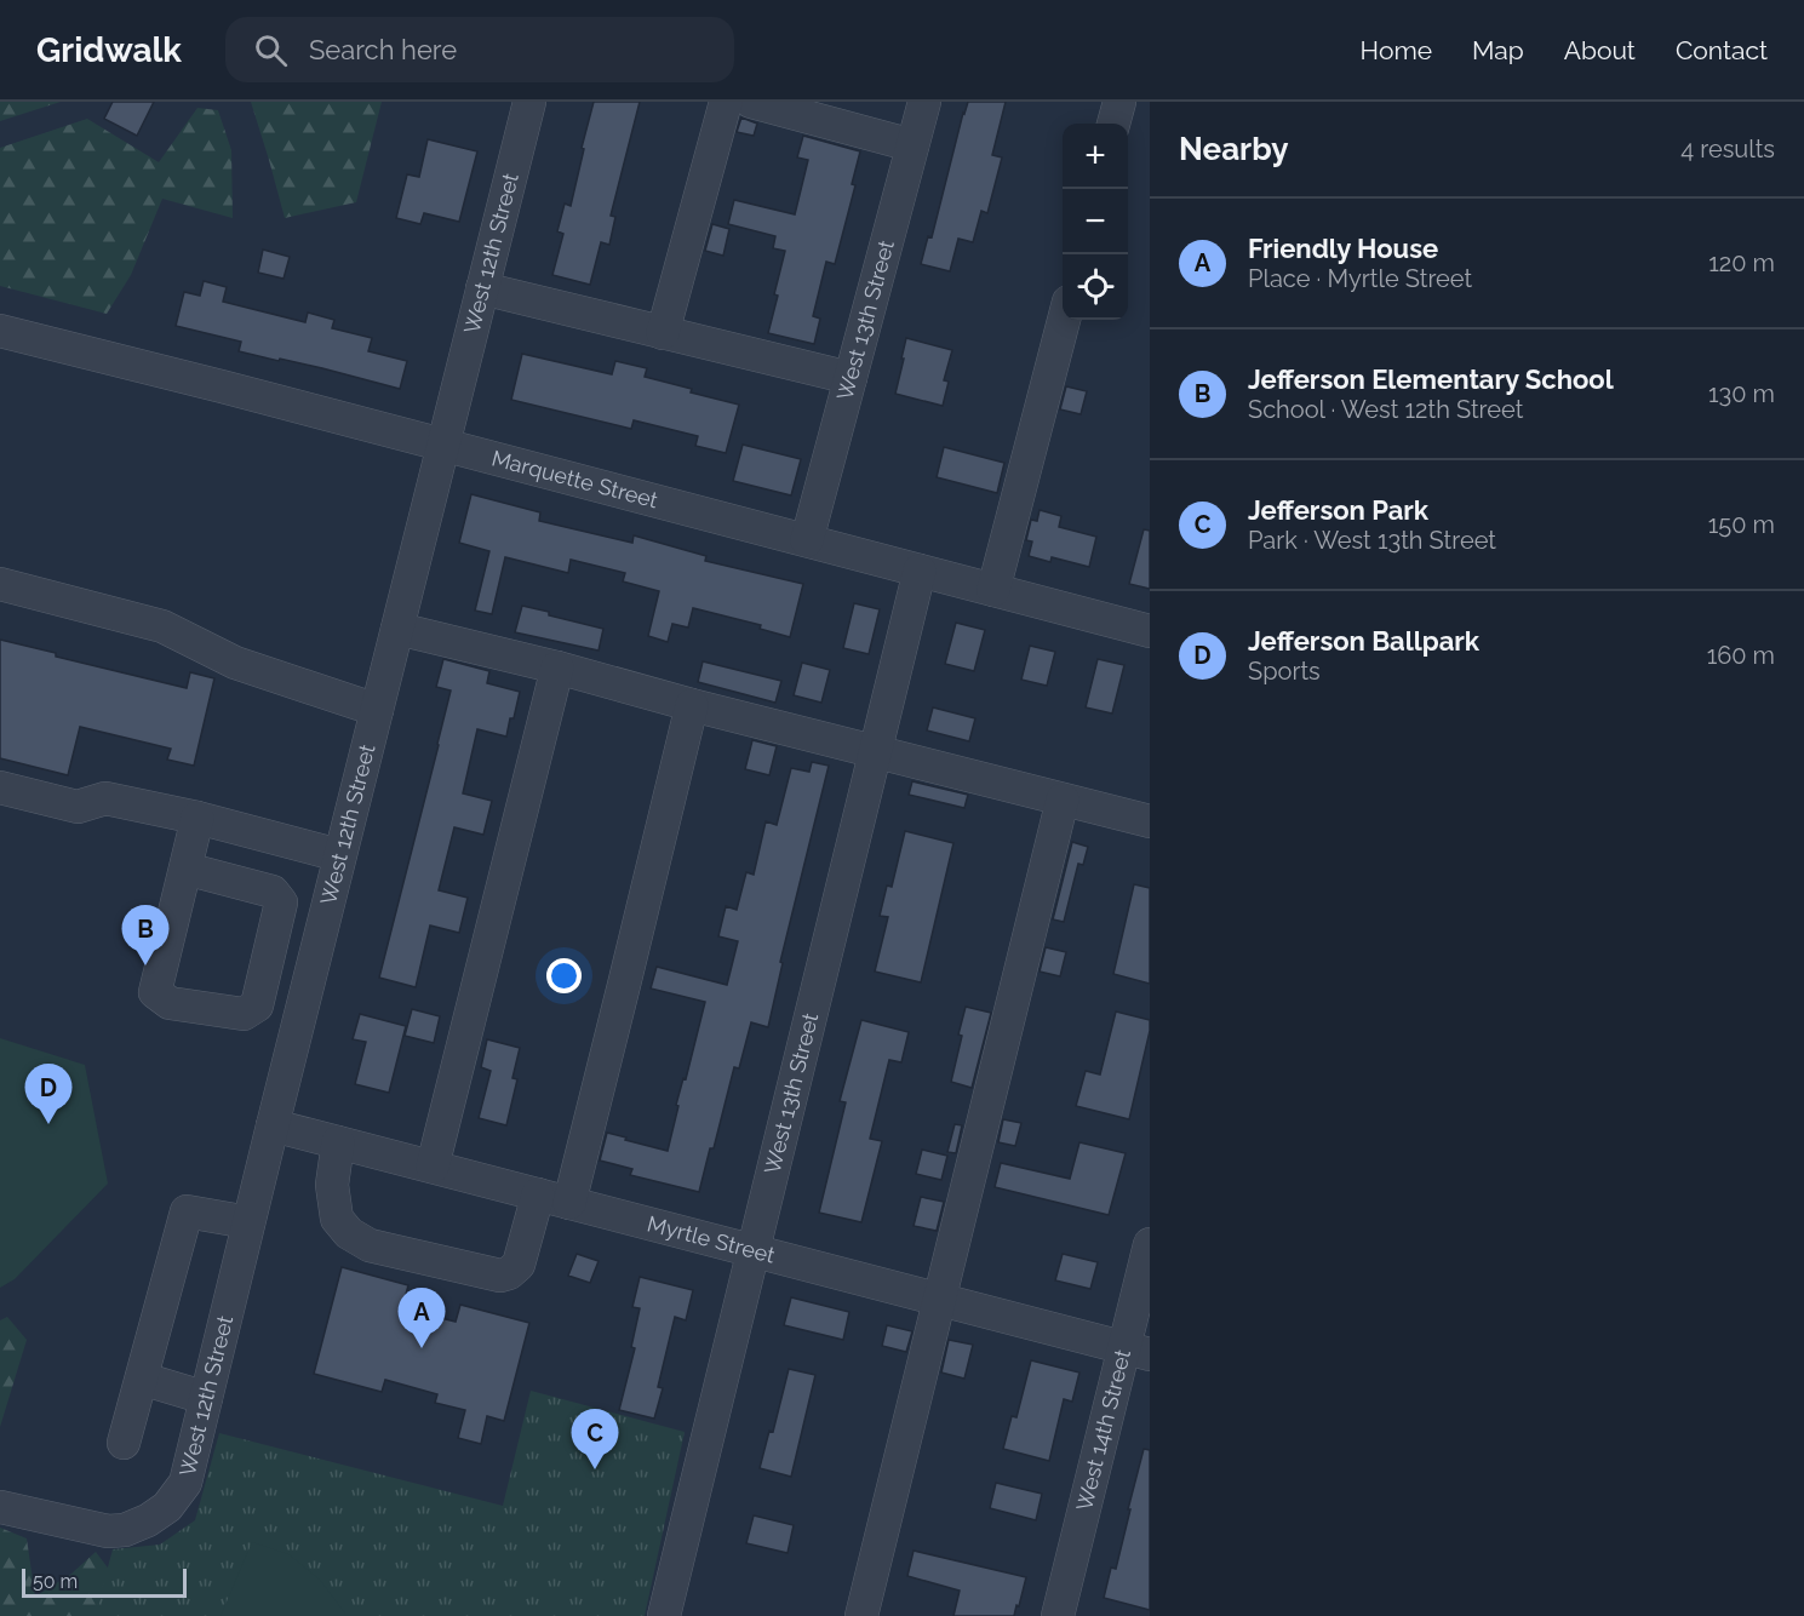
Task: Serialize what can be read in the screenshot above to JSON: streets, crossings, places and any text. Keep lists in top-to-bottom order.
{
  "streets": {
    "street": [
      "West 12th Street",
      "West 13th Street",
      "Marquette Street",
      "Myrtle Street",
      "West 14th Street"
    ]
  },
  "crossings": [
    ["West 12th Street", "Marquette Street"],
    ["West 12th Street", "Myrtle Street"],
    ["West 13th Street", "Marquette Street"],
    ["West 13th Street", "Myrtle Street"],
    ["Myrtle Street", "West 14th Street"]
  ],
  "scale_bar": "50 m",
  "page": {
    "header": "Gridwalk",
    "search": "Search here",
    "nav": [
      "Home",
      "Map",
      "About",
      "Contact"
    ],
    "heading": ["Nearby", "4 results"],
    "map_buttons": ["+", "−"],
    "list": [
      {
        "mark": "A",
        "name": "Friendly House",
        "note": "Place · Myrtle Street",
        "value": "120 m"
      },
      {
        "mark": "B",
        "name": "Jefferson Elementary School",
        "note": "School · West 12th Street",
        "value": "130 m"
      },
      {
        "mark": "C",
        "name": "Jefferson Park",
        "note": "Park · West 13th Street",
        "value": "150 m"
      },
      {
        "mark": "D",
        "name": "Jefferson Ballpark",
        "note": "Sports",
        "value": "160 m"
      }
    ],
    "pins": [
      "B",
      "D",
      "A",
      "C"
    ],
    "scale": "50 m"
  }
}
